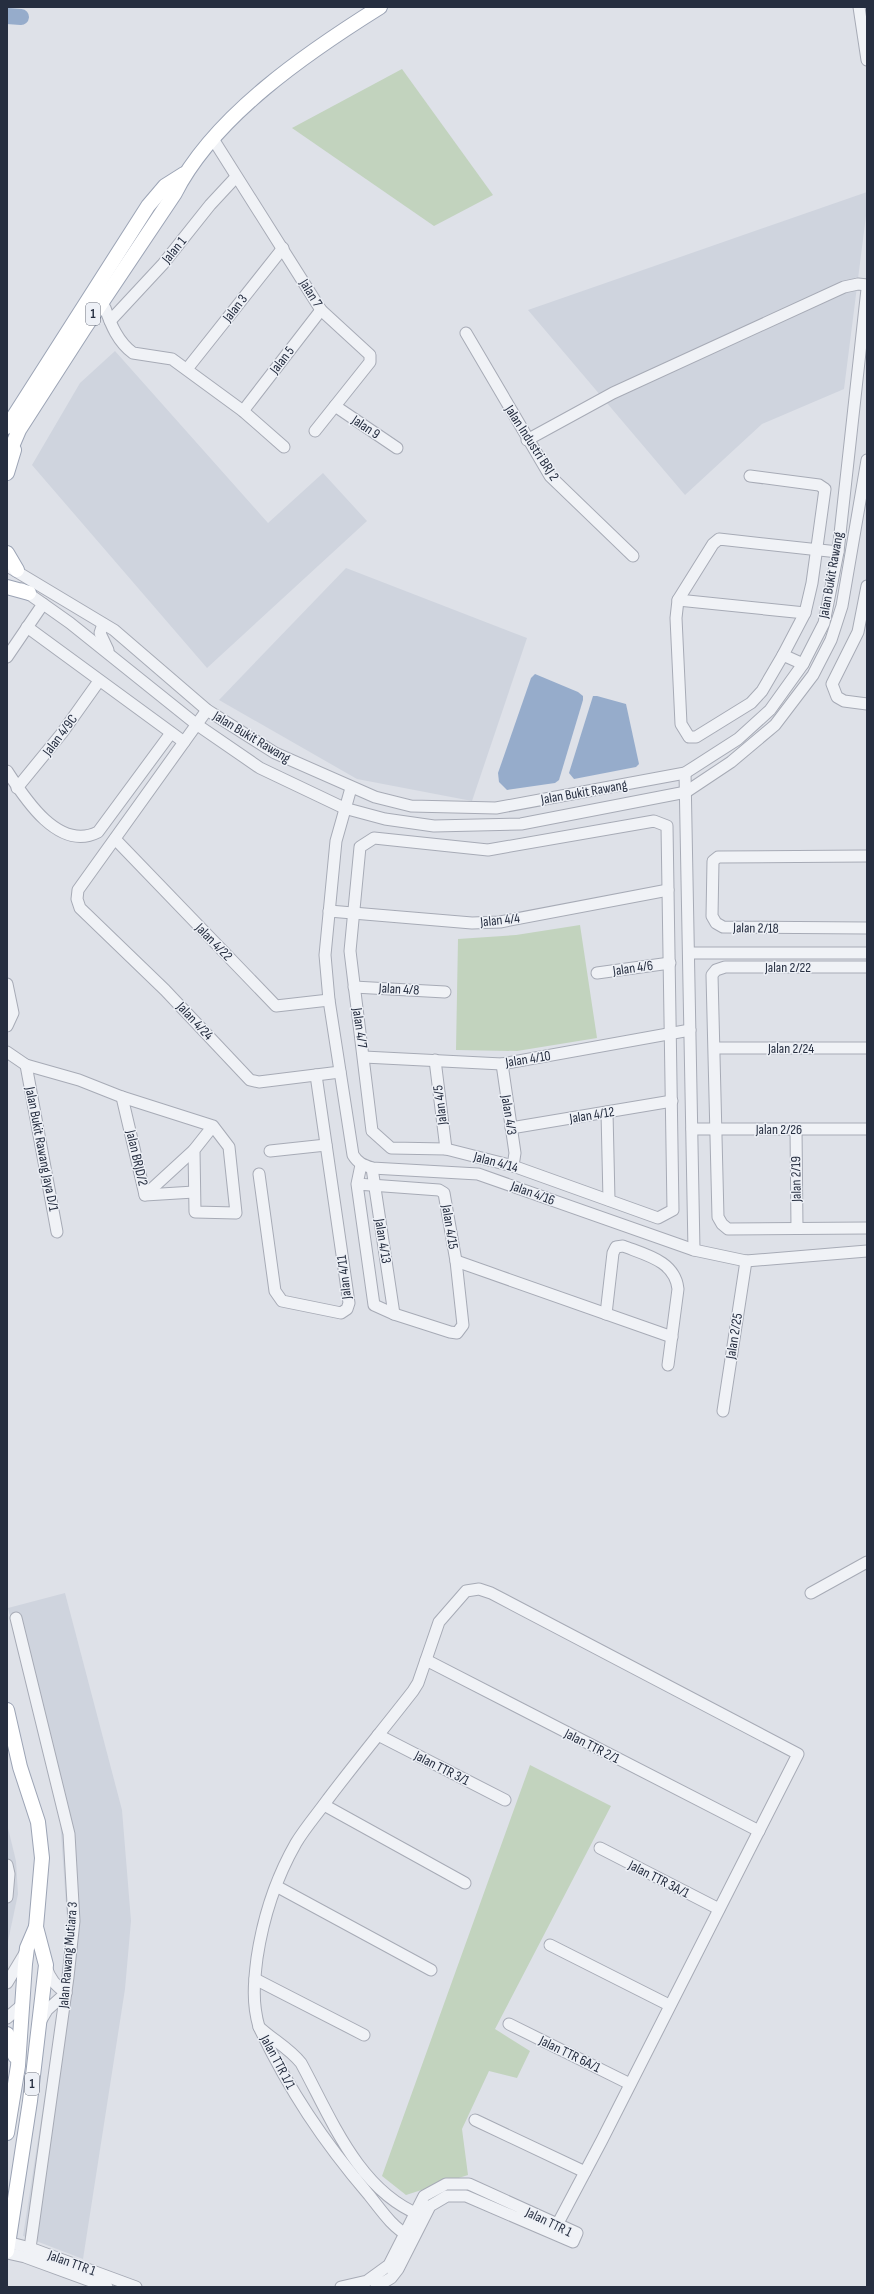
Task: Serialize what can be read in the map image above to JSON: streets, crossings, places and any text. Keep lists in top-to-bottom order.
{
  "streets": {
    "main road": ["1"],
    "street": [
      "Jalan 1",
      "Jalan 7",
      "Jalan 3",
      "Jalan 5",
      "Jalan 9",
      "Jalan Industri BRJ 2",
      "Jalan Bukit Rawang",
      "Jalan 4/9C",
      "Jalan 4/4",
      "Jalan 2/18",
      "Jalan 4/22",
      "Jalan 2/22",
      "Jalan 4/6",
      "Jalan 4/8",
      "Jalan 4/24",
      "Jalan 4/7",
      "Jalan 2/24",
      "Jalan 4/10",
      "Jalan 4/5",
      "Jalan 4/3",
      "Jalan 4/12",
      "Jalan 2/26",
      "Jalan Bukit Rawang Jaya D/1",
      "Jalan BRJD/2",
      "Jalan 4/14",
      "Jalan 2/19",
      "Jalan 4/16",
      "Jalan 4/15",
      "Jalan 4/13",
      "Jalan 4/11",
      "Jalan 2/25",
      "Jalan TTR 2/1",
      "Jalan TTR 3/1",
      "Jalan TTR 3A/1",
      "Jalan Rawang Mutiara 3",
      "Jalan TTR 6A/1",
      "Jalan TTR 1/1",
      "Jalan TTR 1"
    ]
  },
  "crossings": [
    ["Jalan 1", "Jalan 7"],
    ["Jalan 7", "Jalan 3"],
    ["Jalan 7", "1"],
    ["Jalan 7", "Jalan 5"],
    ["Jalan 7", "Jalan 9"],
    ["1", "Jalan TTR 1"],
    ["Jalan 4/4", "Jalan 4/7"],
    ["Jalan 4/22", "Jalan 4/24"],
    ["Jalan 2/22", "Jalan 2/24"],
    ["Jalan 4/8", "Jalan 4/7"],
    ["Jalan 4/24", "Jalan 4/11"],
    ["Jalan 4/7", "Jalan 4/10"],
    ["Jalan 4/7", "Jalan 4/14"],
    ["Jalan 4/10", "Jalan 4/5"],
    ["Jalan 4/10", "Jalan 4/3"],
    ["Jalan 4/5", "Jalan 4/14"],
    ["Jalan 4/3", "Jalan 4/12"],
    ["Jalan 4/3", "Jalan 4/14"],
    ["Jalan 4/3", "Jalan 4/16"],
    ["Jalan 4/12", "Jalan 4/14"],
    ["Jalan 2/26", "Jalan 2/19"],
    ["Jalan 4/16", "Jalan 4/13"],
    ["Jalan 4/16", "Jalan 2/25"],
    ["Jalan 4/15", "Jalan 4/13"],
    ["Jalan Rawang Mutiara 3", "Jalan TTR 1"],
    ["Jalan TTR 1/1", "Jalan TTR 1"]
  ]
}
